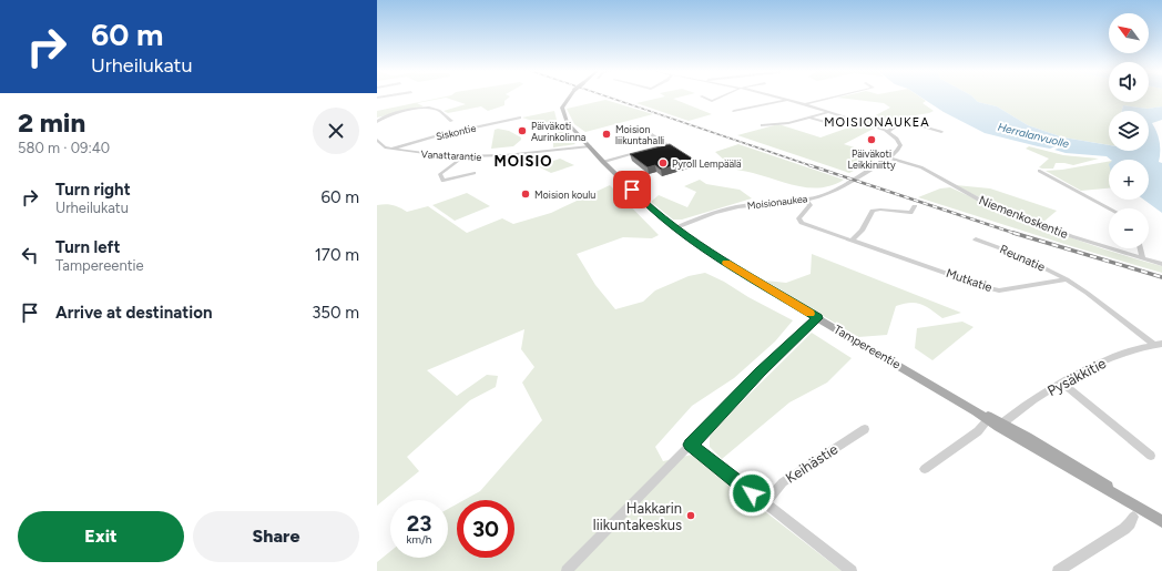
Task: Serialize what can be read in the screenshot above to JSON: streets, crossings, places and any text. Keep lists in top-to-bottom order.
{
  "streets": {
    "main road": ["Tampereentie"],
    "street": [
      "Siskontie",
      "Vanattarantie",
      "Moisionaukea",
      "Niemenkoskentie",
      "Reunatie",
      "Mutkatie",
      "Pysäkkitie",
      "Keihästie"
    ]
  },
  "crossings": [
    ["Siskontie", "Vanattarantie"],
    ["Vanattarantie", "Tampereentie"],
    ["Moisionaukea", "Niemenkoskentie"],
    ["Moisionaukea", "Mutkatie"],
    ["Moisionaukea", "Tampereentie"],
    ["Reunatie", "Mutkatie"],
    ["Tampereentie", "Pysäkkitie"]
  ],
  "districts": ["MOISIONAUKEA", "MOISIO"],
  "water": ["Herralanvuolle"],
  "places": [
    "Päiväkoti Aurinkolinna",
    "Moision liikuntahalli",
    "Päiväkoti Leikkiniitty",
    "Pyroll Lempäälä",
    "Moision koulu",
    "Hakkarin liikuntakeskus"
  ],
  "north": "top left",
  "page": {
    "turn": ["60 m", "Urheilukatu"],
    "map_buttons": ["+", "−"],
    "heading": ["2 min", "580 m · 09:40"],
    "list": [
      {
        "name": "Turn right",
        "note": "Urheilukatu",
        "value": "60 m"
      },
      {
        "name": "Turn left",
        "note": "Tampereentie",
        "value": "170 m"
      },
      {
        "name": "Arrive at destination",
        "value": "350 m"
      }
    ],
    "speed": "23 km/h",
    "limit": "30",
    "buttons": ["Exit", "Share"]
  }
}
